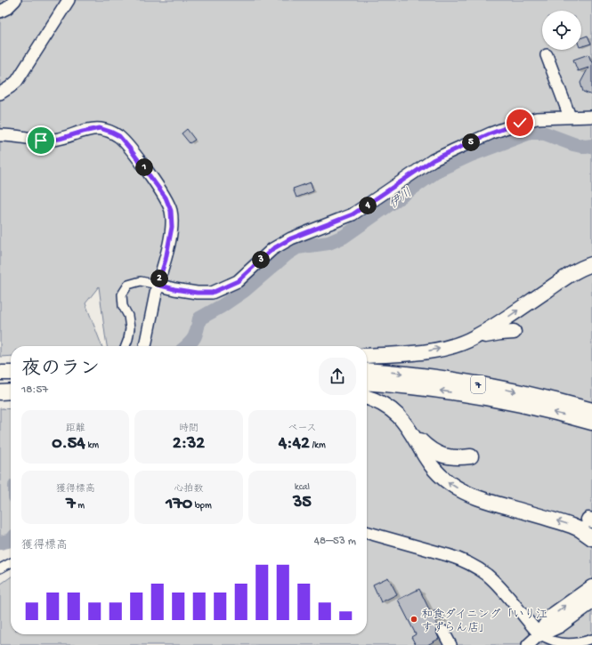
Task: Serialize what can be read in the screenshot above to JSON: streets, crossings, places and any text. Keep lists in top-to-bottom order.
{
  "streets": {
    "highway": ["7"]
  },
  "water": ["伊川"],
  "places": ["和食ダイニング「いり江 すずらん店」"],
  "page": {
    "pins": [
      "5",
      "1",
      "4",
      "3",
      "2"
    ],
    "heading": ["夜のラン", "18:57"],
    "stats": [
      ["距離", "0.54 km"],
      ["時間", "2:32"],
      ["ペース", "4:42 /km"],
      ["獲得標高", "7 m"],
      ["心拍数", "170 bpm"],
      ["kcal", "35"]
    ],
    "chart": ["獲得標高", "48–53 m"]
  }
}
